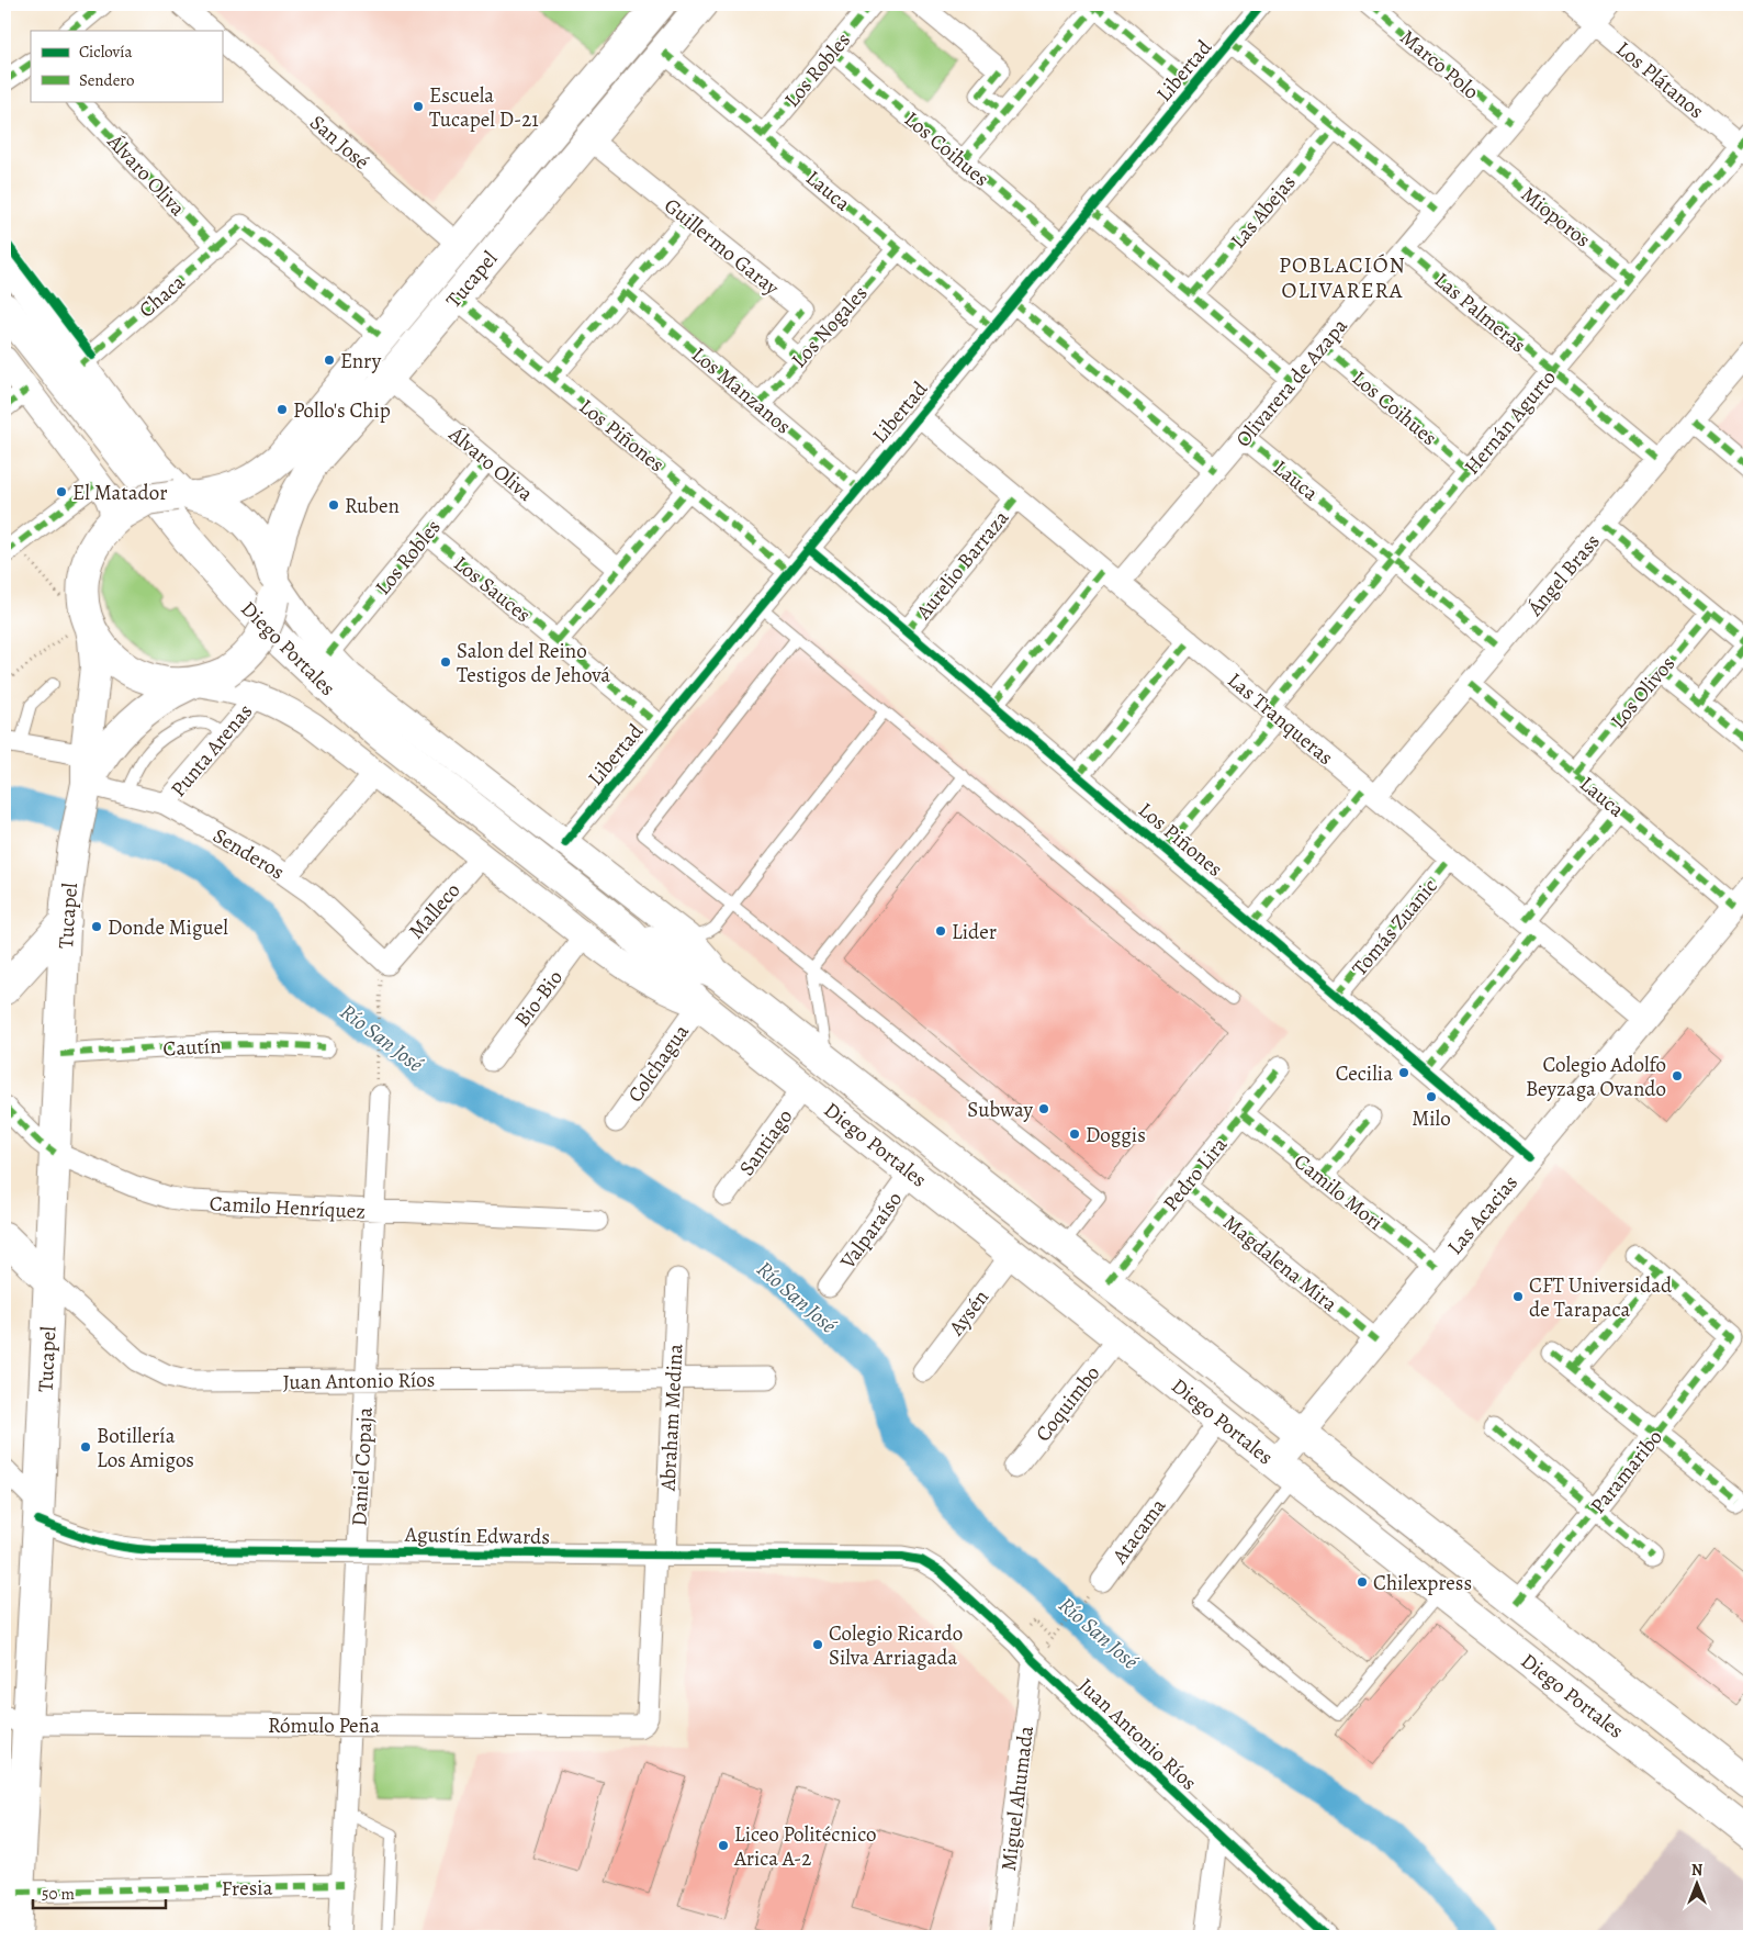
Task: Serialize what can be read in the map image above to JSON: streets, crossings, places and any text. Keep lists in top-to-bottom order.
{
  "streets": {
    "main road": ["Tucapel", "Diego Portales", "Juan Antonio Ríos"],
    "street": [
      "Marco Polo",
      "Los Robles",
      "Libertad",
      "Los Plátanos",
      "San José",
      "Los Coihues",
      "Álvaro Oliva",
      "Lauca",
      "Las Abejas",
      "Mioporos",
      "Guillermo Garay",
      "Chaca",
      "Las Palmeras",
      "Los Nogales",
      "Olivarera de Azapa",
      "Los Manzanos",
      "Hernán Agurto",
      "Los Piñones",
      "Aurelio Barraza",
      "Ángel Brass",
      "Los Sauces",
      "Los Olivos",
      "Las Tranqueras",
      "Punta Arenas",
      "Senderos",
      "Malleco",
      "Tomás Zuanic",
      "Bio-Bio",
      "Cautín",
      "Colchagua",
      "Santiago",
      "Pedro Lira",
      "Camilo Mori",
      "Camilo Henríquez",
      "Las Acacias",
      "Valparaíso",
      "Magdalena Mira",
      "Aysén",
      "Coquimbo",
      "Abraham Medina",
      "Daniel Copaja",
      "Paramaribo",
      "Atacama",
      "Agustín Edwards",
      "Rómulo Peña",
      "Miguel Ahumada",
      "Fresia"
    ]
  },
  "crossings": [
    ["Marco Polo", "Olivarera de Azapa"],
    ["Los Robles", "Los Coihues"],
    ["Los Robles", "Álvaro Oliva"],
    ["Los Robles", "Lauca"],
    ["Los Robles", "Los Sauces"],
    ["Los Robles", "Diego Portales"],
    ["Libertad", "Los Coihues"],
    ["Libertad", "Lauca"],
    ["Libertad", "Los Manzanos"],
    ["Libertad", "Los Piñones"],
    ["Libertad", "Los Sauces"],
    ["Libertad", "Diego Portales"],
    ["Libertad", "Las Tranqueras"],
    ["Los Plátanos", "Olivarera de Azapa"],
    ["Los Plátanos", "Hernán Agurto"],
    ["San José", "Tucapel"],
    ["Los Coihues", "Olivarera de Azapa"],
    ["Los Coihues", "Hernán Agurto"],
    ["Álvaro Oliva", "Tucapel"],
    ["Álvaro Oliva", "Chaca"],
    ["Lauca", "Tucapel"],
    ["Lauca", "Los Nogales"],
    ["Lauca", "Olivarera de Azapa"],
    ["Lauca", "Hernán Agurto"],
    ["Lauca", "Ángel Brass"],
    ["Lauca", "Los Olivos"],
    ["Lauca", "Las Acacias"],
    ["Mioporos", "Olivarera de Azapa"],
    ["Mioporos", "Hernán Agurto"],
    ["Guillermo Garay", "Tucapel"],
    ["Guillermo Garay", "Los Nogales"],
    ["Tucapel", "Los Piñones"],
    ["Tucapel", "Diego Portales"],
    ["Tucapel", "Senderos"],
    ["Tucapel", "Cautín"],
    ["Tucapel", "Camilo Henríquez"],
    ["Tucapel", "Juan Antonio Ríos"],
    ["Tucapel", "Agustín Edwards"],
    ["Tucapel", "Rómulo Peña"],
    ["Tucapel", "Fresia"],
    ["Las Palmeras", "Olivarera de Azapa"],
    ["Las Palmeras", "Hernán Agurto"],
    ["Las Palmeras", "Ángel Brass"],
    ["Los Nogales", "Los Manzanos"],
    ["Olivarera de Azapa", "Las Tranqueras"],
    ["Hernán Agurto", "Los Piñones"],
    ["Hernán Agurto", "Las Tranqueras"],
    ["Los Piñones", "Aurelio Barraza"],
    ["Los Piñones", "Ángel Brass"],
    ["Los Piñones", "Tomás Zuanic"],
    ["Los Piñones", "Las Acacias"],
    ["Aurelio Barraza", "Las Tranqueras"],
    ["Ángel Brass", "Las Tranqueras"],
    ["Diego Portales", "Punta Arenas"],
    ["Diego Portales", "Malleco"],
    ["Diego Portales", "Bio-Bio"],
    ["Diego Portales", "Colchagua"],
    ["Diego Portales", "Santiago"],
    ["Diego Portales", "Pedro Lira"],
    ["Diego Portales", "Las Acacias"],
    ["Diego Portales", "Valparaíso"],
    ["Diego Portales", "Aysén"],
    ["Diego Portales", "Coquimbo"],
    ["Diego Portales", "Paramaribo"],
    ["Diego Portales", "Atacama"],
    ["Las Tranqueras", "Tomás Zuanic"],
    ["Las Tranqueras", "Las Acacias"],
    ["Punta Arenas", "Senderos"],
    ["Senderos", "Malleco"],
    ["Pedro Lira", "Camilo Mori"],
    ["Pedro Lira", "Magdalena Mira"],
    ["Camilo Mori", "Las Acacias"],
    ["Camilo Henríquez", "Daniel Copaja"],
    ["Las Acacias", "Magdalena Mira"],
    ["Juan Antonio Ríos", "Abraham Medina"],
    ["Juan Antonio Ríos", "Daniel Copaja"],
    ["Juan Antonio Ríos", "Agustín Edwards"],
    ["Juan Antonio Ríos", "Miguel Ahumada"],
    ["Abraham Medina", "Agustín Edwards"],
    ["Abraham Medina", "Rómulo Peña"],
    ["Daniel Copaja", "Agustín Edwards"],
    ["Daniel Copaja", "Rómulo Peña"],
    ["Daniel Copaja", "Fresia"]
  ],
  "districts": ["POBLACIÓN OLIVARERA"],
  "water": ["Río San José"],
  "places": [
    "Escuela Tucapel D-21",
    "Enry",
    "Pollo's Chip",
    "El Matador",
    "Ruben",
    "Salon del Reino Testigos de Jehová",
    "Donde Miguel",
    "Lider",
    "Cecilia",
    "Colegio Adolfo Beyzaga Ovando",
    "Milo",
    "Subway",
    "Doggis",
    "CFT Universidad de Tarapaca",
    "Botillería Los Amigos",
    "Chilexpress",
    "Colegio Ricardo Silva Arriagada",
    "Liceo Politécnico Arica A-2"
  ],
  "legend": ["Ciclovía", "Sendero"],
  "scale_bar": "50 m",
  "north": "top"
}
